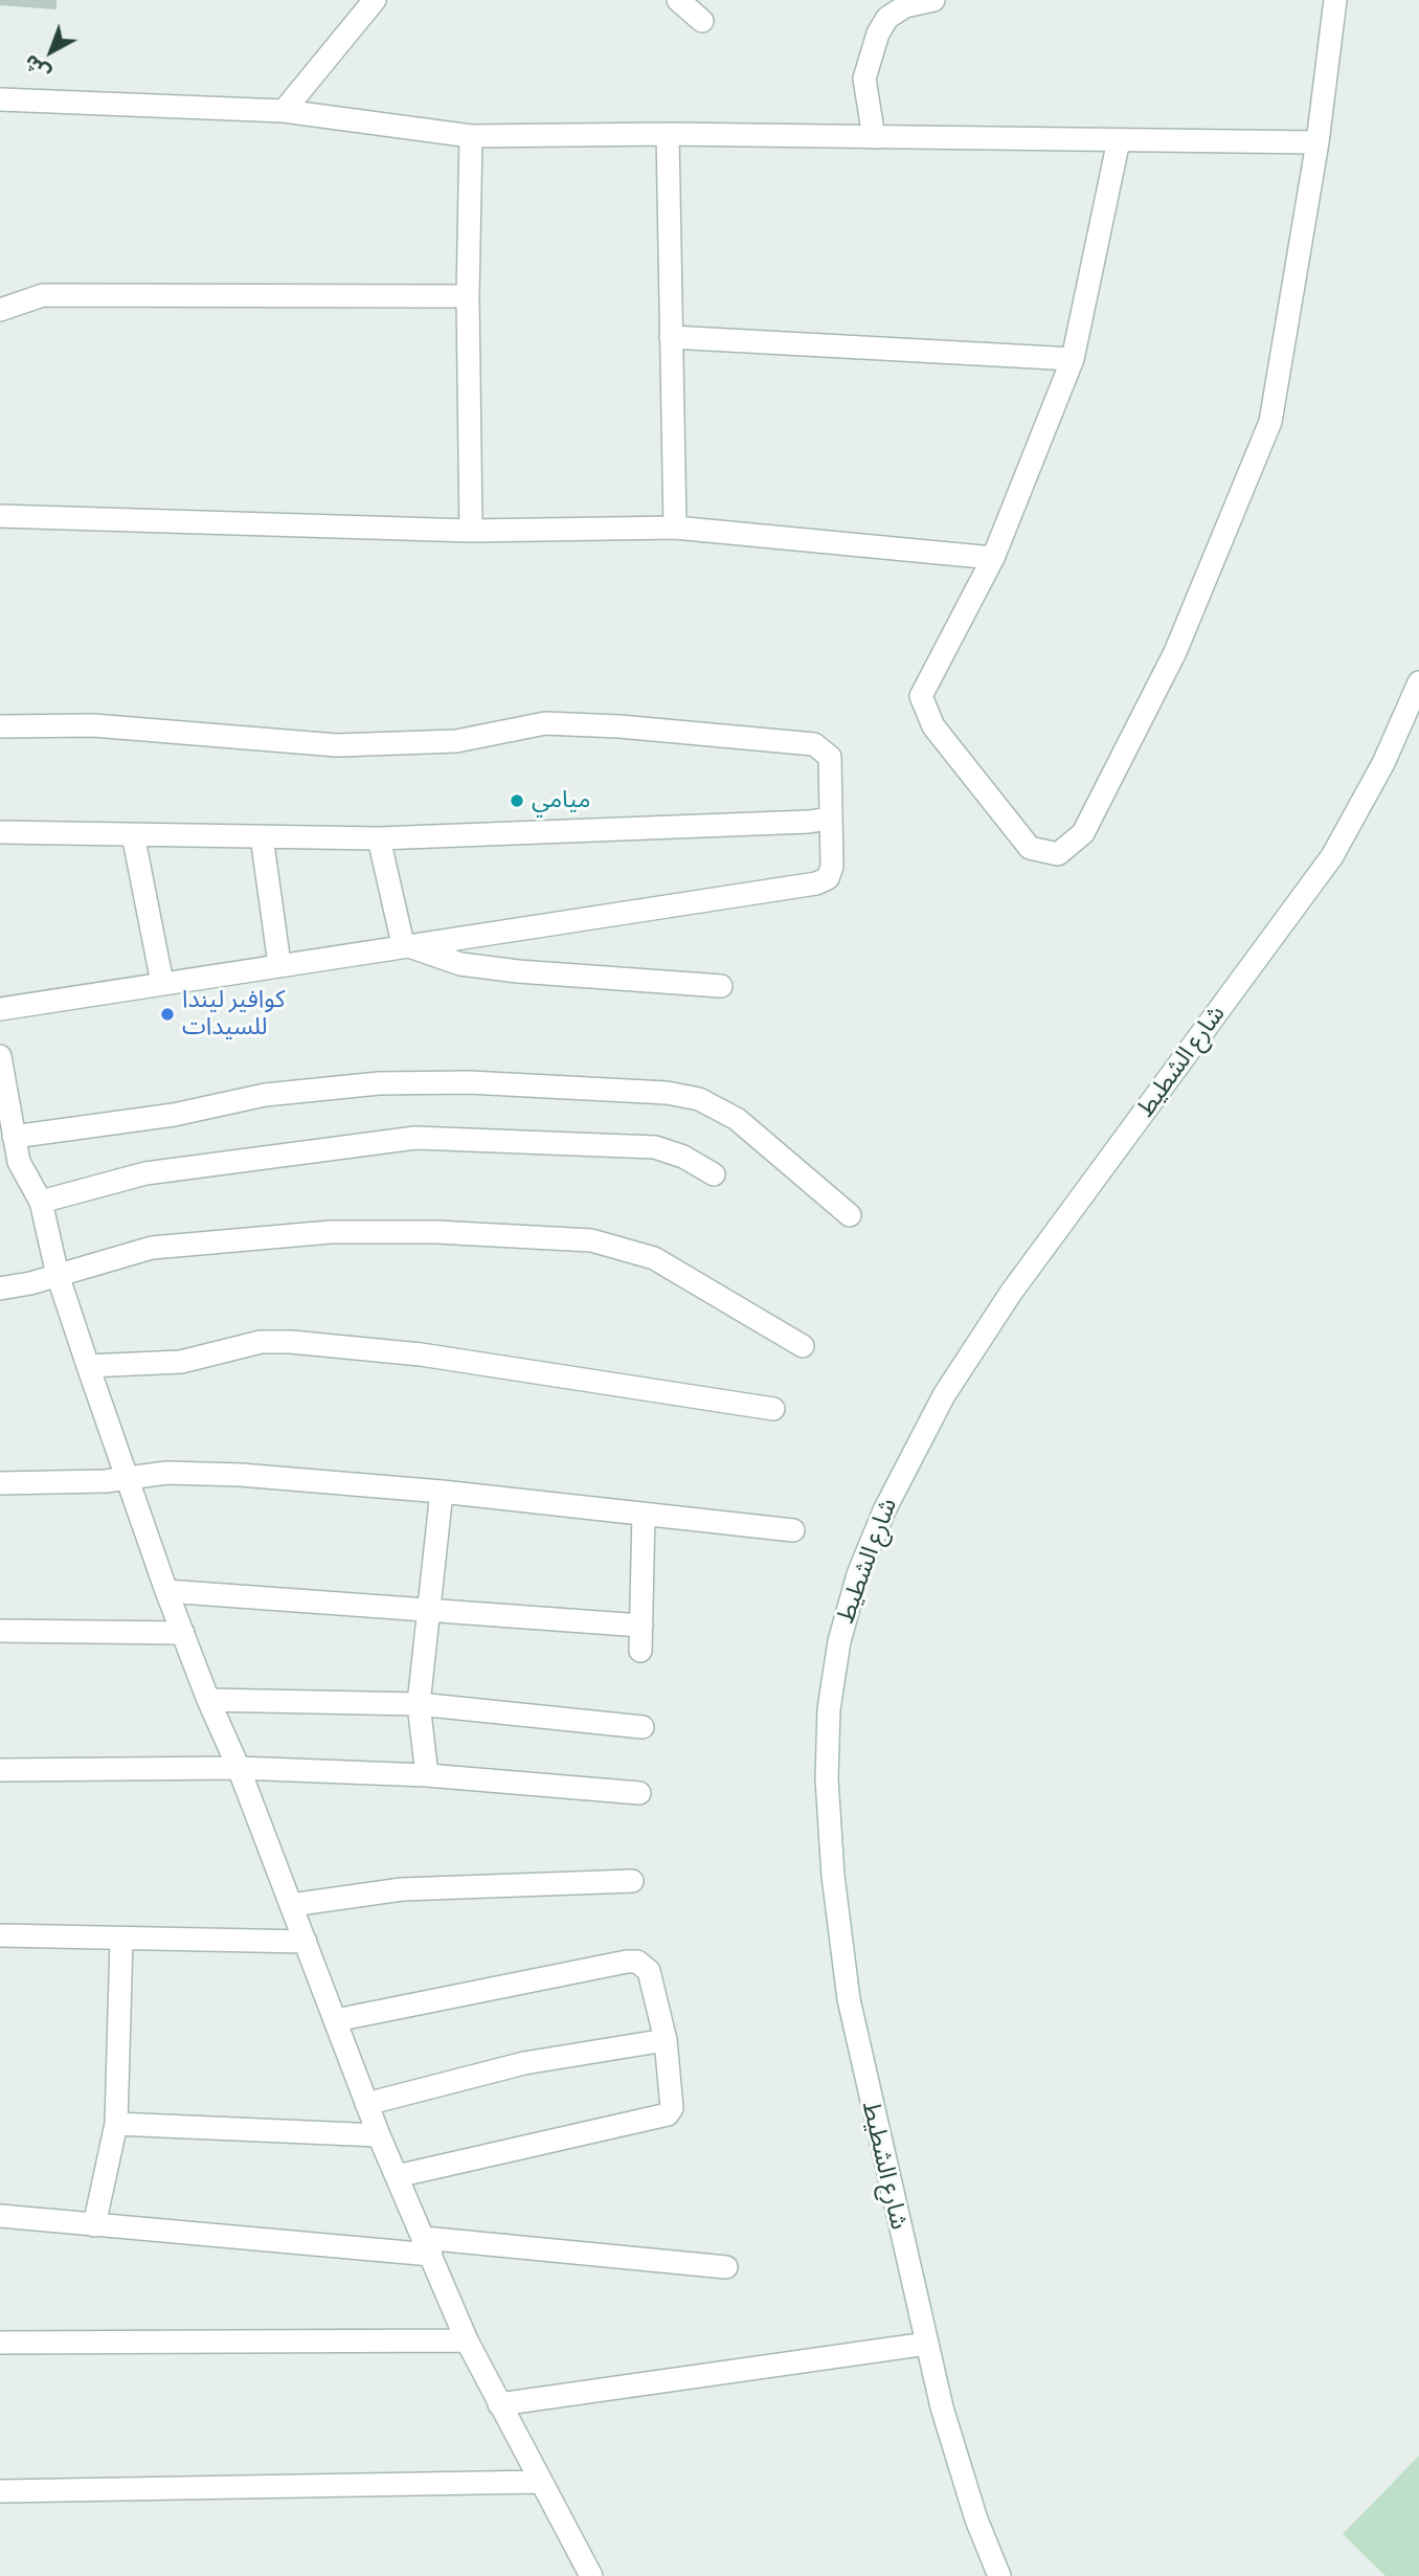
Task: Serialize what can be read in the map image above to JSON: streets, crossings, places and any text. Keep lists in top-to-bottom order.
{
  "streets": {
    "street": ["شارع الشطيط"]
  },
  "places": ["ميامي", "كوافير ليندا للسيدات"],
  "north": "bottom left"
}
